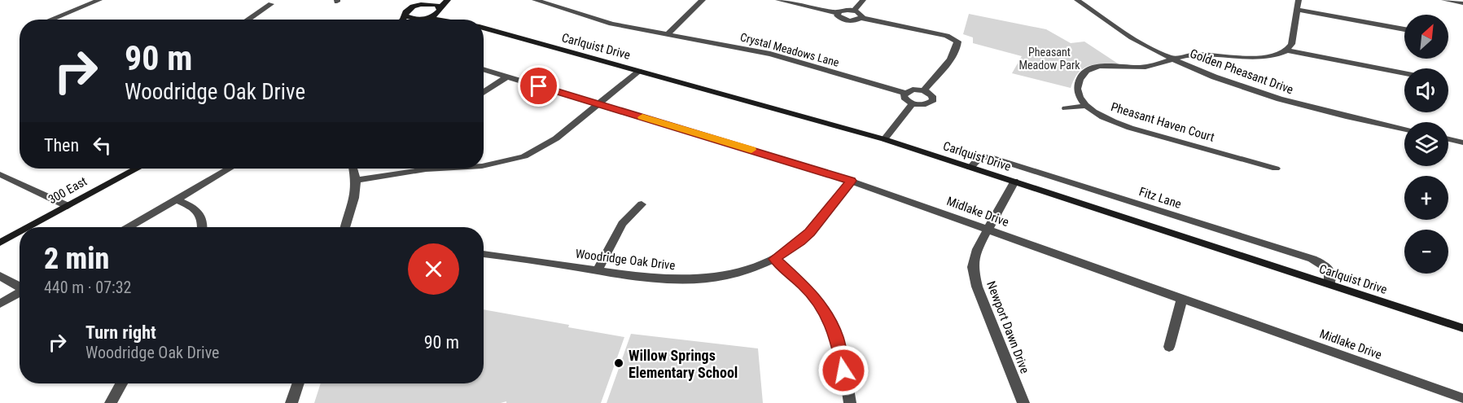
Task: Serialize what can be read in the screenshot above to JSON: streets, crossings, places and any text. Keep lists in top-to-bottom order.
{
  "streets": {
    "street": [
      "Carlquist Drive",
      "Crystal Meadows Lane",
      "Golden Pheasant Drive",
      "Pheasant Haven Court",
      "300 East",
      "Fitz Lane",
      "Midlake Drive",
      "Woodridge Oak Drive",
      "Newport Dawn Drive"
    ]
  },
  "crossings": [
    ["Carlquist Drive", "Fitz Lane"],
    ["Carlquist Drive", "Newport Dawn Drive"],
    ["Midlake Drive", "Woodridge Oak Drive"],
    ["Midlake Drive", "Newport Dawn Drive"]
  ],
  "parks": ["Pheasant Meadow Park"],
  "places": ["Willow Springs Elementary School"],
  "north": "top right",
  "page": {
    "map_buttons": ["+", "−"],
    "turn": ["90 m", "Woodridge Oak Drive"],
    "then": "Then",
    "heading": ["2 min", "440 m · 07:32"],
    "list": [
      {
        "name": "Turn right",
        "note": "Woodridge Oak Drive",
        "value": "90 m"
      }
    ]
  }
}
